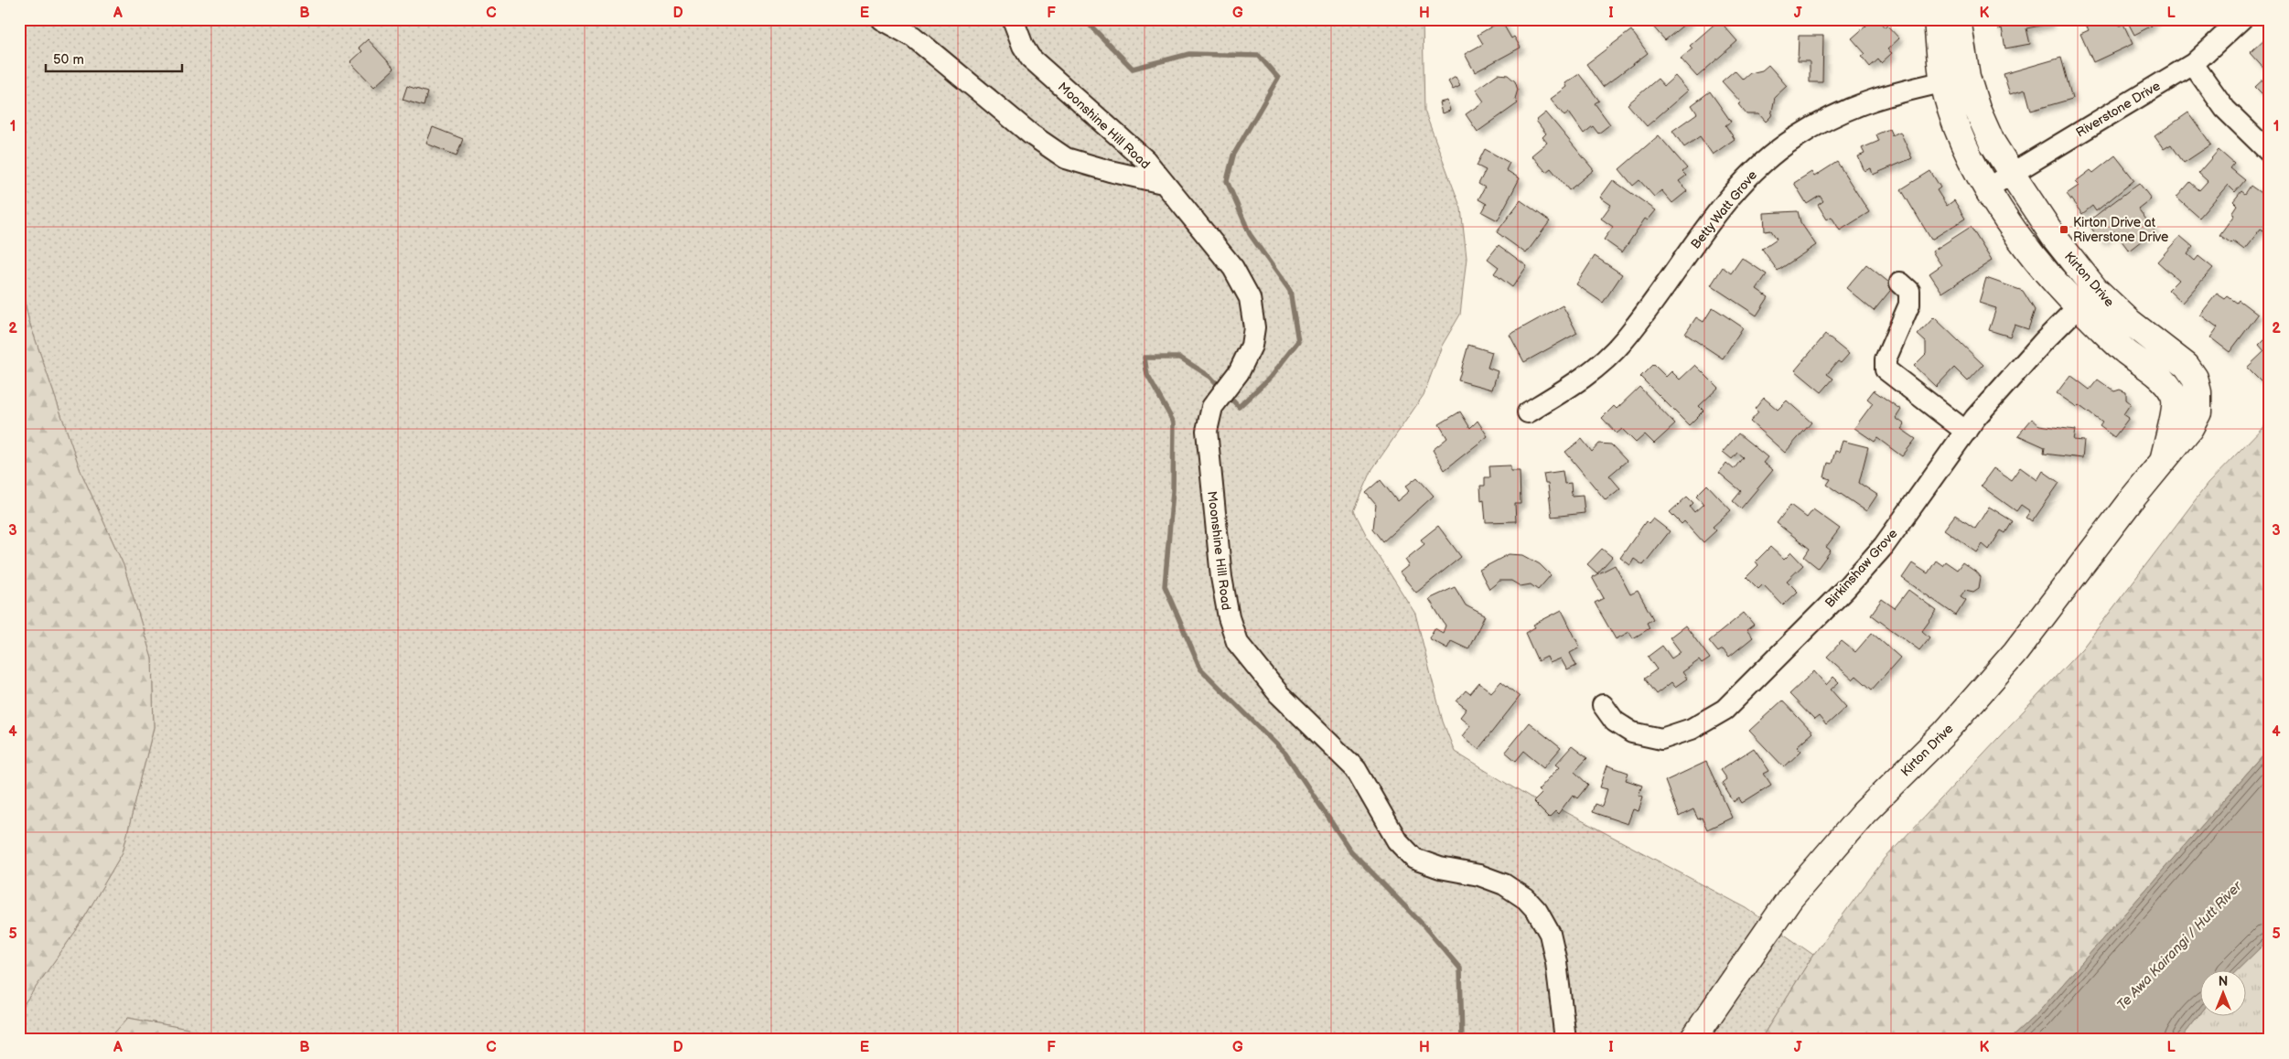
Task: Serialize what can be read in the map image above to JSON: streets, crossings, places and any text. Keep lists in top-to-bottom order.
{
  "streets": {
    "street": [
      "Riverstone Drive",
      "Moonshine Hill Road",
      "Betty Watt Grove",
      "Kirton Drive",
      "Birkinshaw Grove"
    ]
  },
  "crossings": [
    ["Riverstone Drive", "Kirton Drive"],
    ["Betty Watt Grove", "Kirton Drive"],
    ["Kirton Drive", "Birkinshaw Grove"]
  ],
  "water": ["Te Awa Kairangi / Hutt River"],
  "places": {
    "transit": ["Kirton Drive at Riverstone Drive"]
  },
  "scale_bar": "50 m",
  "north": "top",
  "grid": {
    "columns": [
      "A",
      "B",
      "C",
      "D",
      "E",
      "F",
      "G",
      "H",
      "I",
      "J",
      "K",
      "L"
    ],
    "rows": [
      "1",
      "2",
      "3",
      "4",
      "5"
    ]
  }
}
